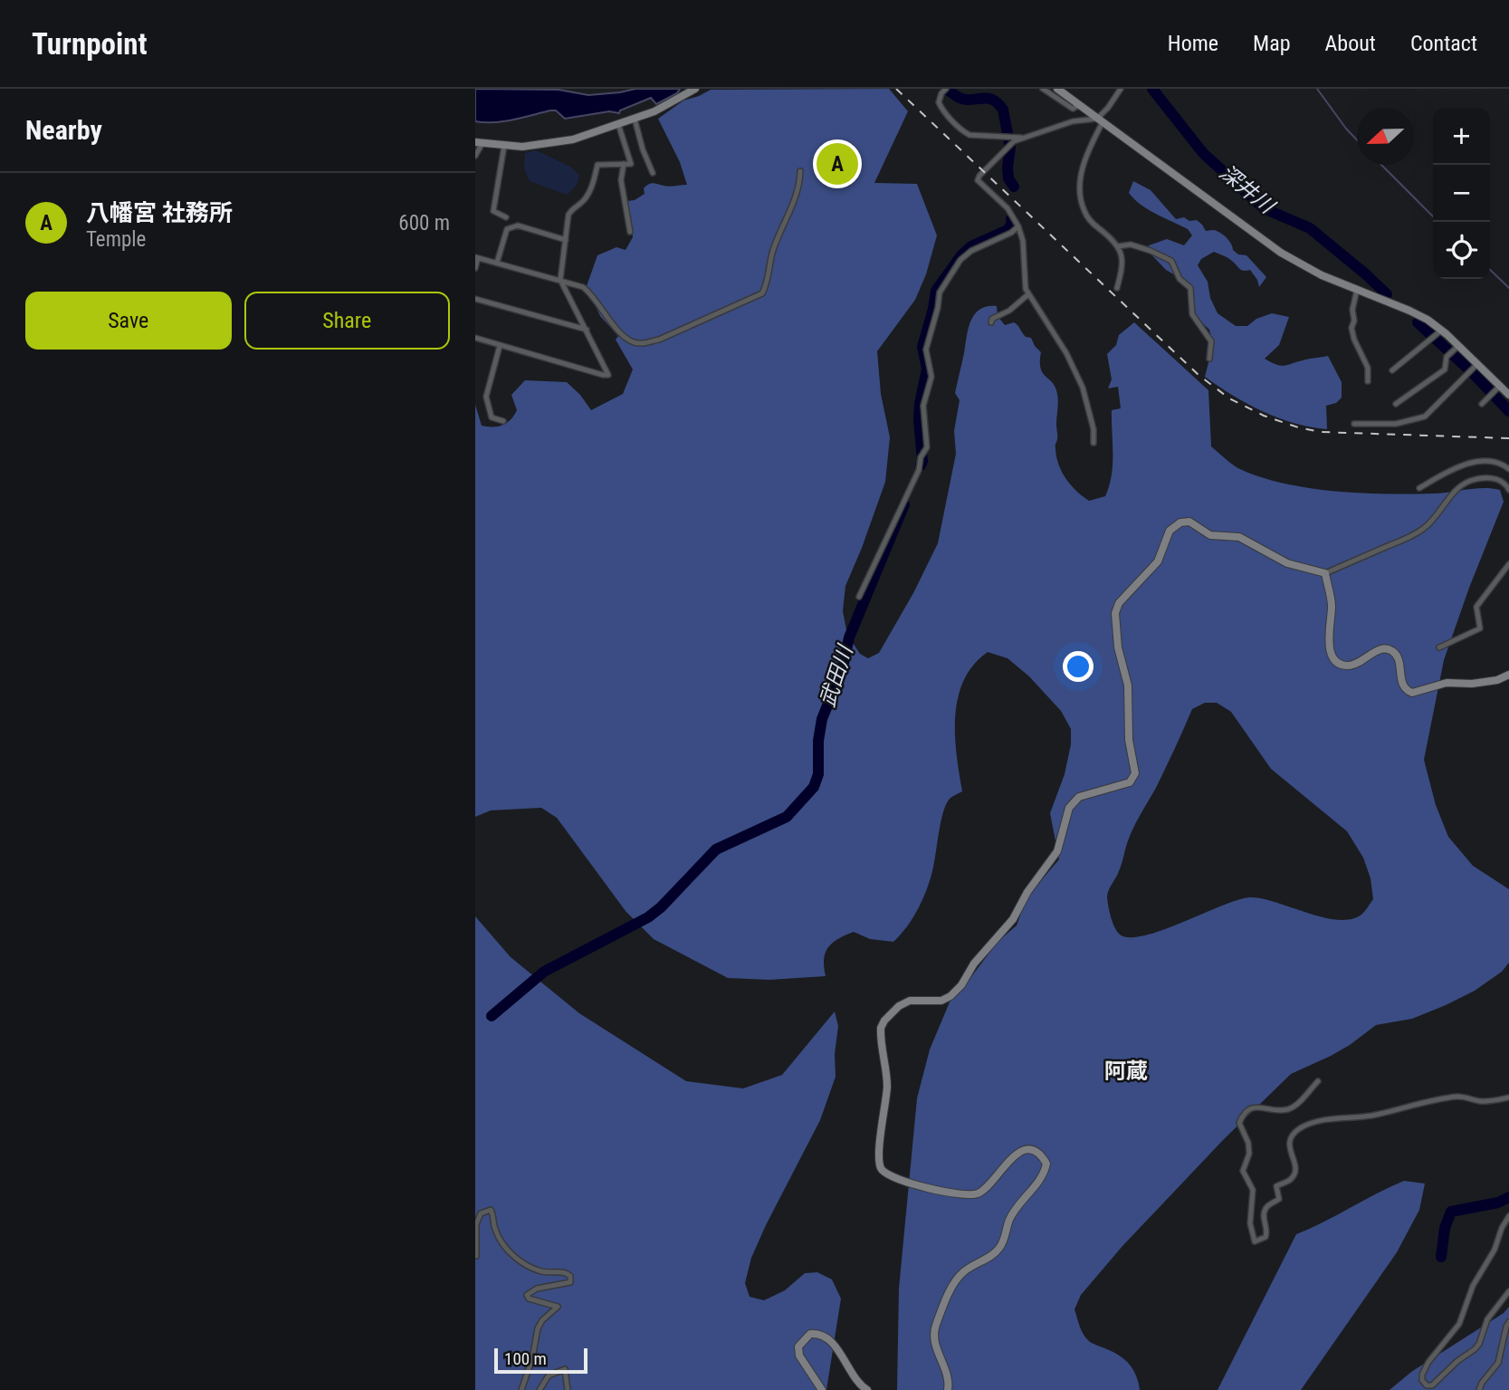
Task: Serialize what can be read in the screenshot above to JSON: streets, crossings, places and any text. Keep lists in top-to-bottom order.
{
  "districts": ["阿蔵"],
  "water": ["深井川", "武田川"],
  "scale_bar": "100 m",
  "north": "left",
  "page": {
    "header": "Turnpoint",
    "nav": [
      "Home",
      "Map",
      "About",
      "Contact"
    ],
    "heading": "Nearby",
    "map_buttons": ["+", "−"],
    "pins": "A",
    "list": [
      {
        "mark": "A",
        "name": "八幡宮 社務所",
        "note": "Temple",
        "value": "600 m"
      }
    ],
    "buttons": ["Save", "Share"],
    "scale": "100 m"
  }
}
